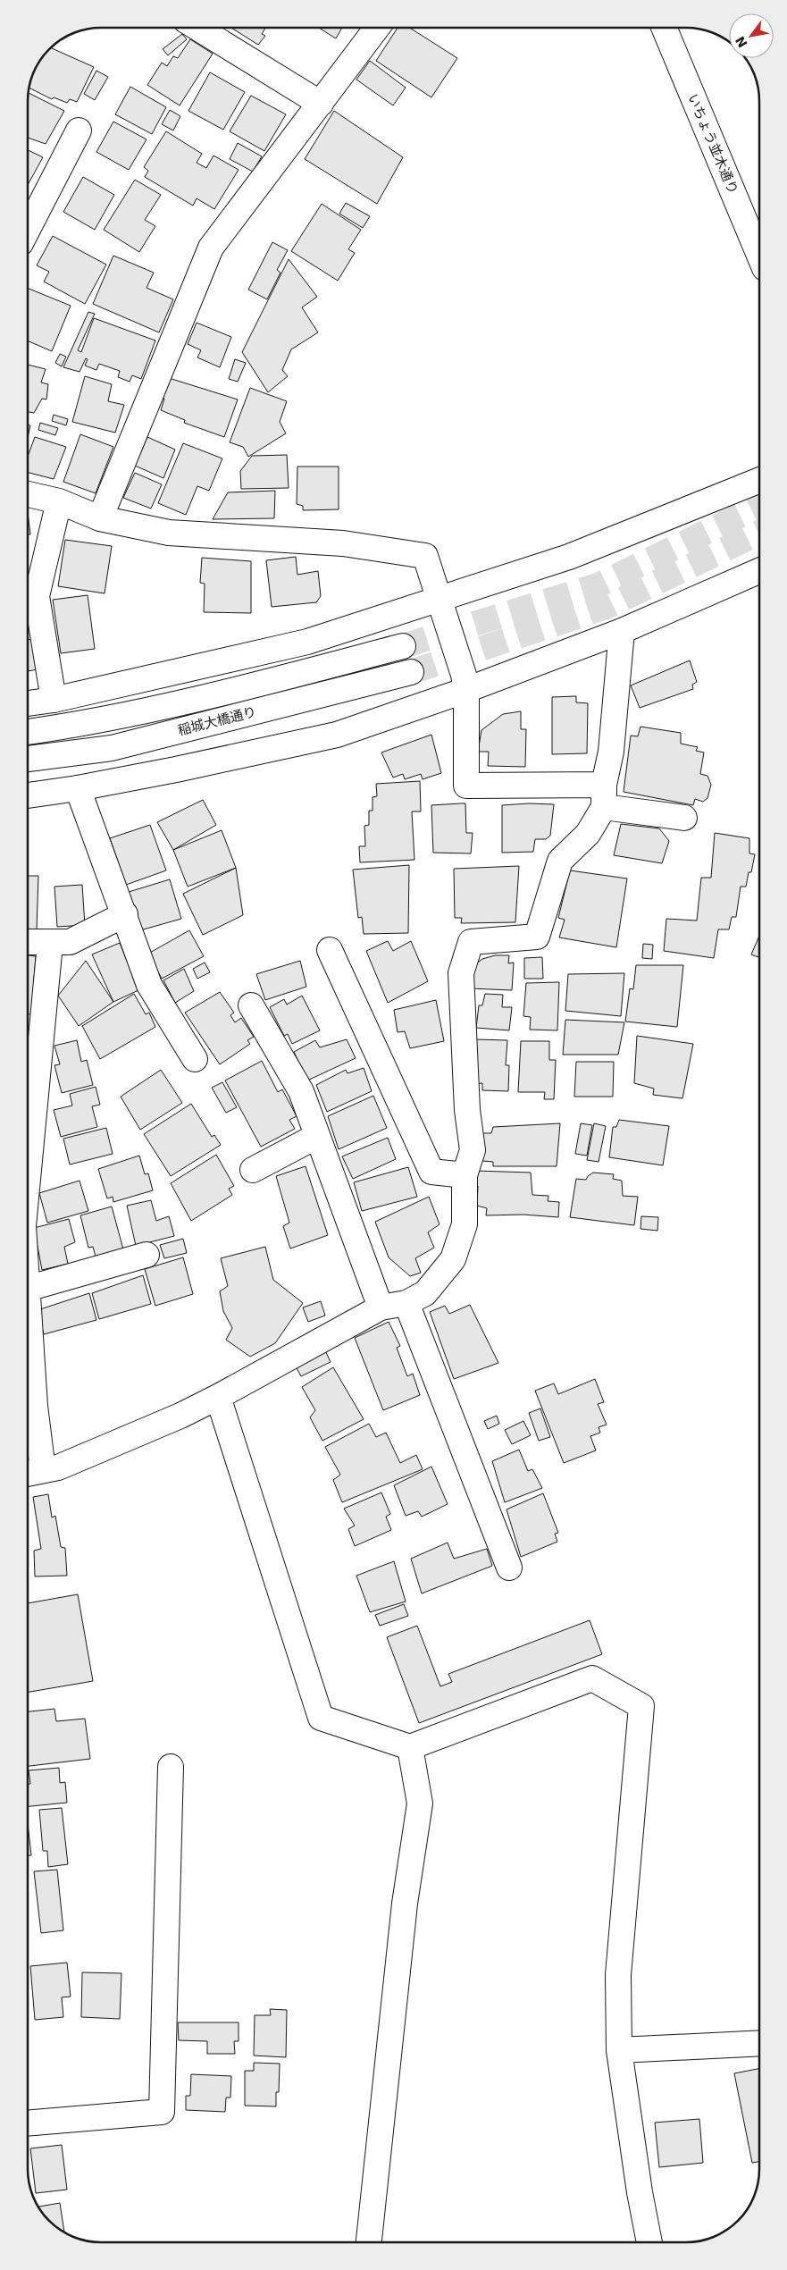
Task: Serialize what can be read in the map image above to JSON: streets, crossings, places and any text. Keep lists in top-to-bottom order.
{
  "streets": {
    "street": ["いちょう並木通り", "稲城大橋通り"]
  },
  "north": "bottom left"
}
